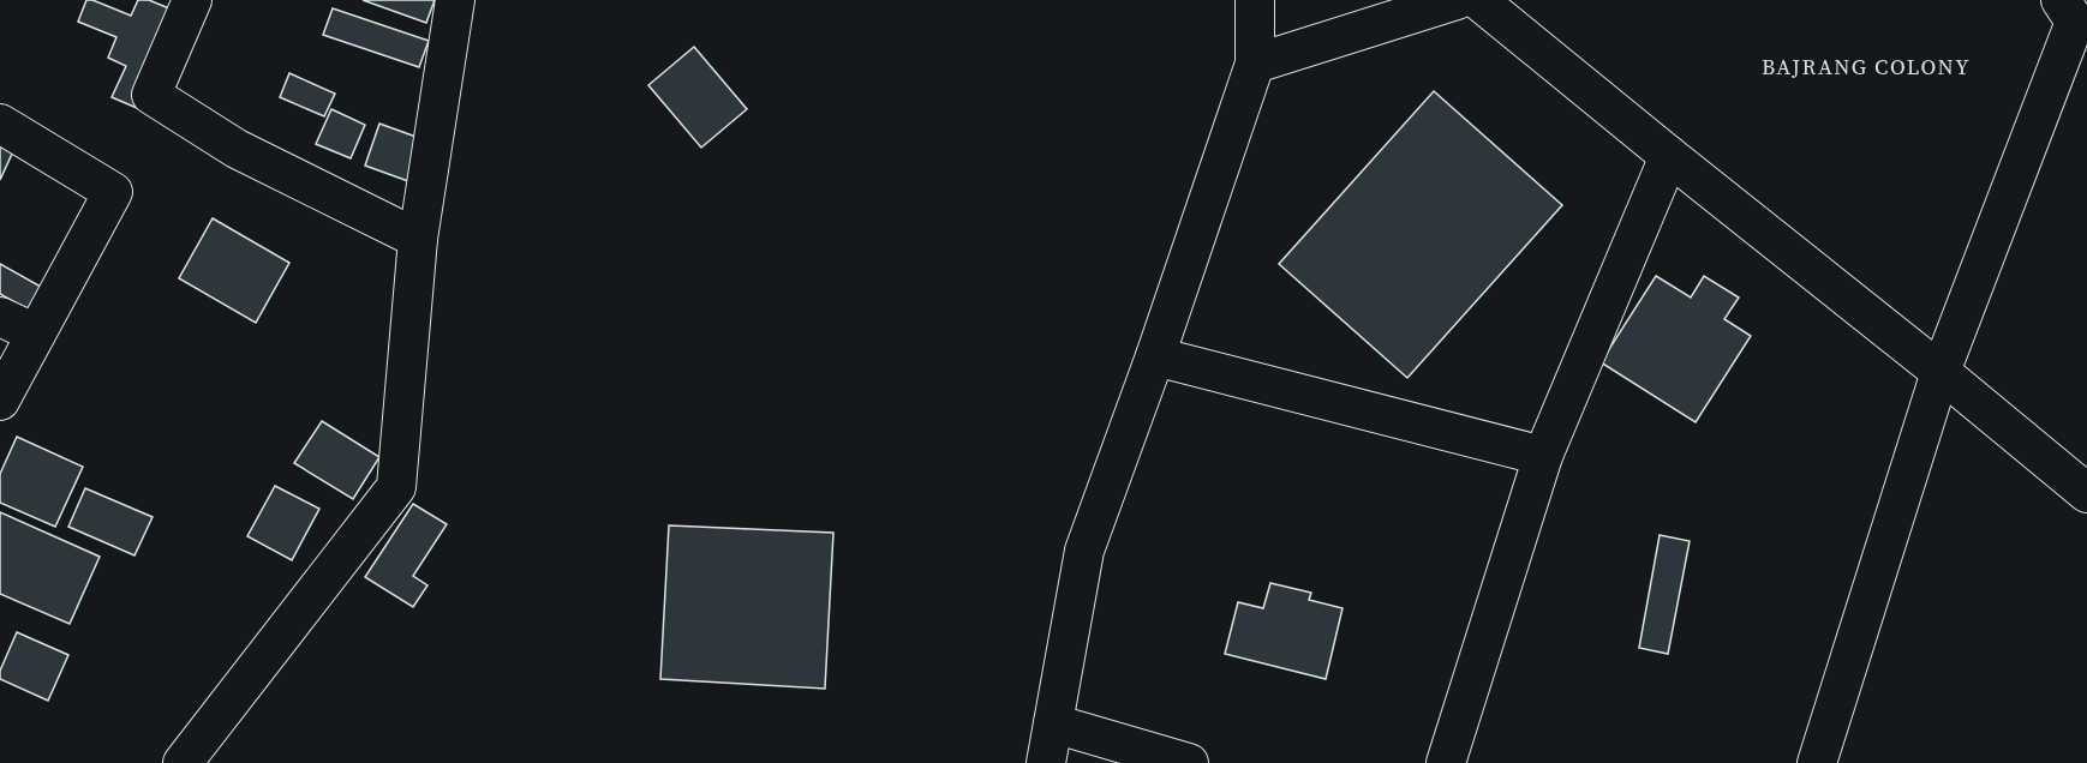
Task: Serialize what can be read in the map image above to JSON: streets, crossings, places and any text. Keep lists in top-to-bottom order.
{
  "districts": ["BAJRANG COLONY"]
}
